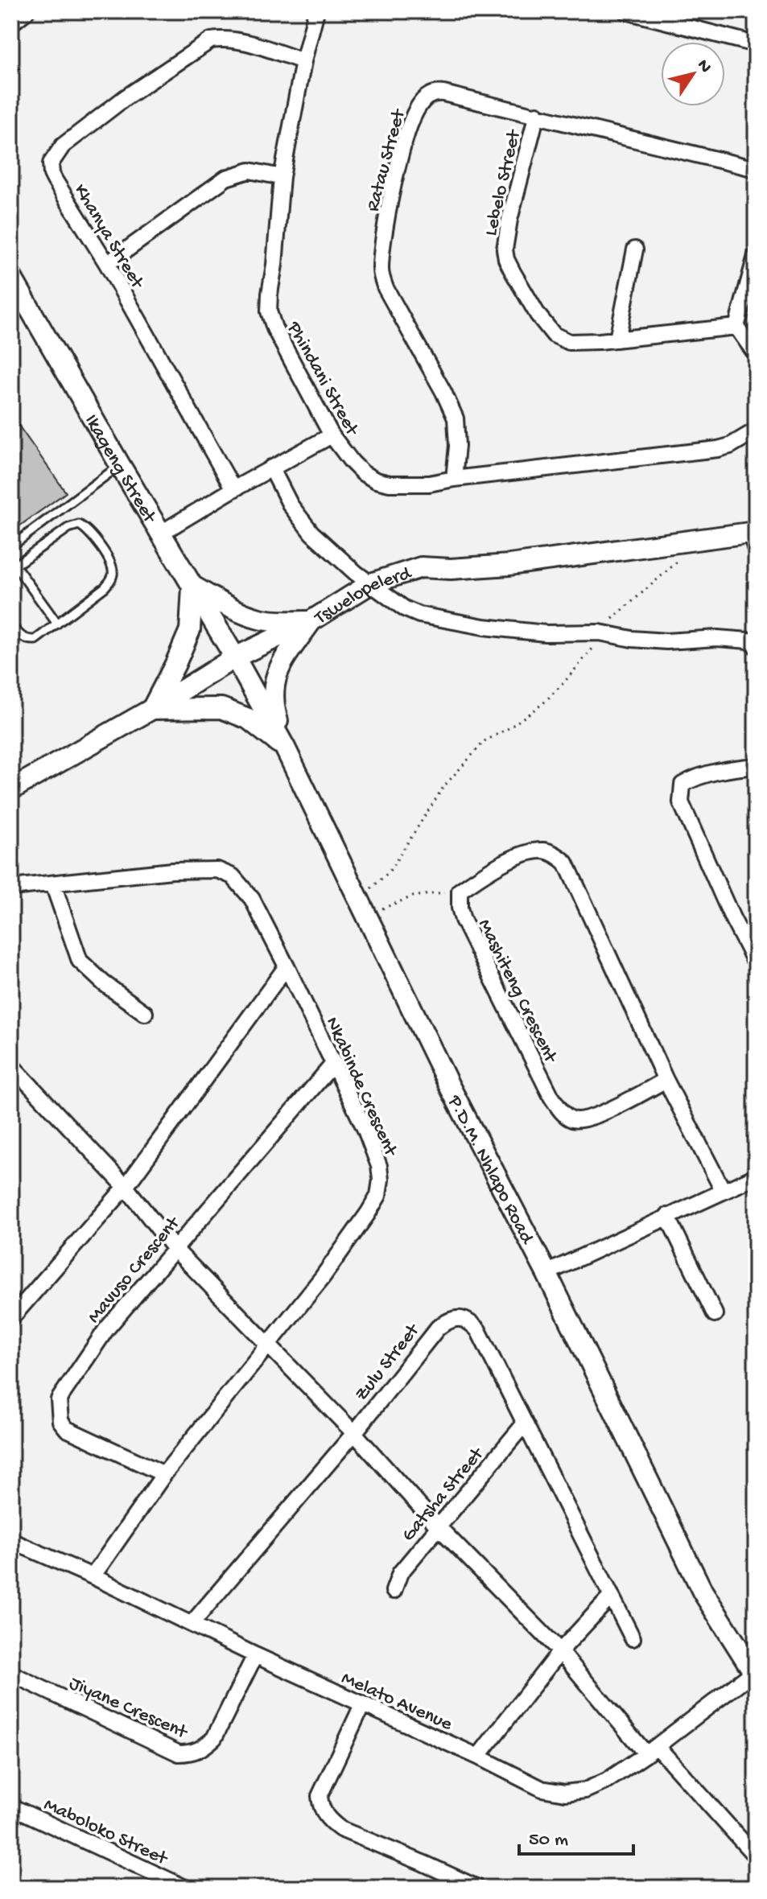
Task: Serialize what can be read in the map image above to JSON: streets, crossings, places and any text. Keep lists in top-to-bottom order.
{
  "streets": {
    "street": [
      "Ratau Street",
      "Lebelo Street",
      "Khanya Street",
      "Phindani Street",
      "Ikageng Street",
      "Tswelopelerd",
      "Mashiteng Crescent",
      "Nkabinde Crescent",
      "P.D.M. Nhlapo Road",
      "Mavuso Crescent",
      "Zulu Street",
      "Gatsha Street",
      "Melato Avenue",
      "Jiyane Crescent",
      "Maboloko Street"
    ]
  },
  "crossings": [
    ["Ratau Street", "Lebelo Street"],
    ["Ratau Street", "Phindani Street"],
    ["Khanya Street", "Phindani Street"],
    ["Ikageng Street", "Tswelopelerd"],
    ["Ikageng Street", "P.D.M. Nhlapo Road"],
    ["Tswelopelerd", "P.D.M. Nhlapo Road"],
    ["Nkabinde Crescent", "Mavuso Crescent"],
    ["Nkabinde Crescent", "Melato Avenue"],
    ["P.D.M. Nhlapo Road", "Melato Avenue"],
    ["Zulu Street", "Gatsha Street"],
    ["Zulu Street", "Melato Avenue"],
    ["Melato Avenue", "Jiyane Crescent"]
  ],
  "scale_bar": "50 m",
  "north": "top right"
}
